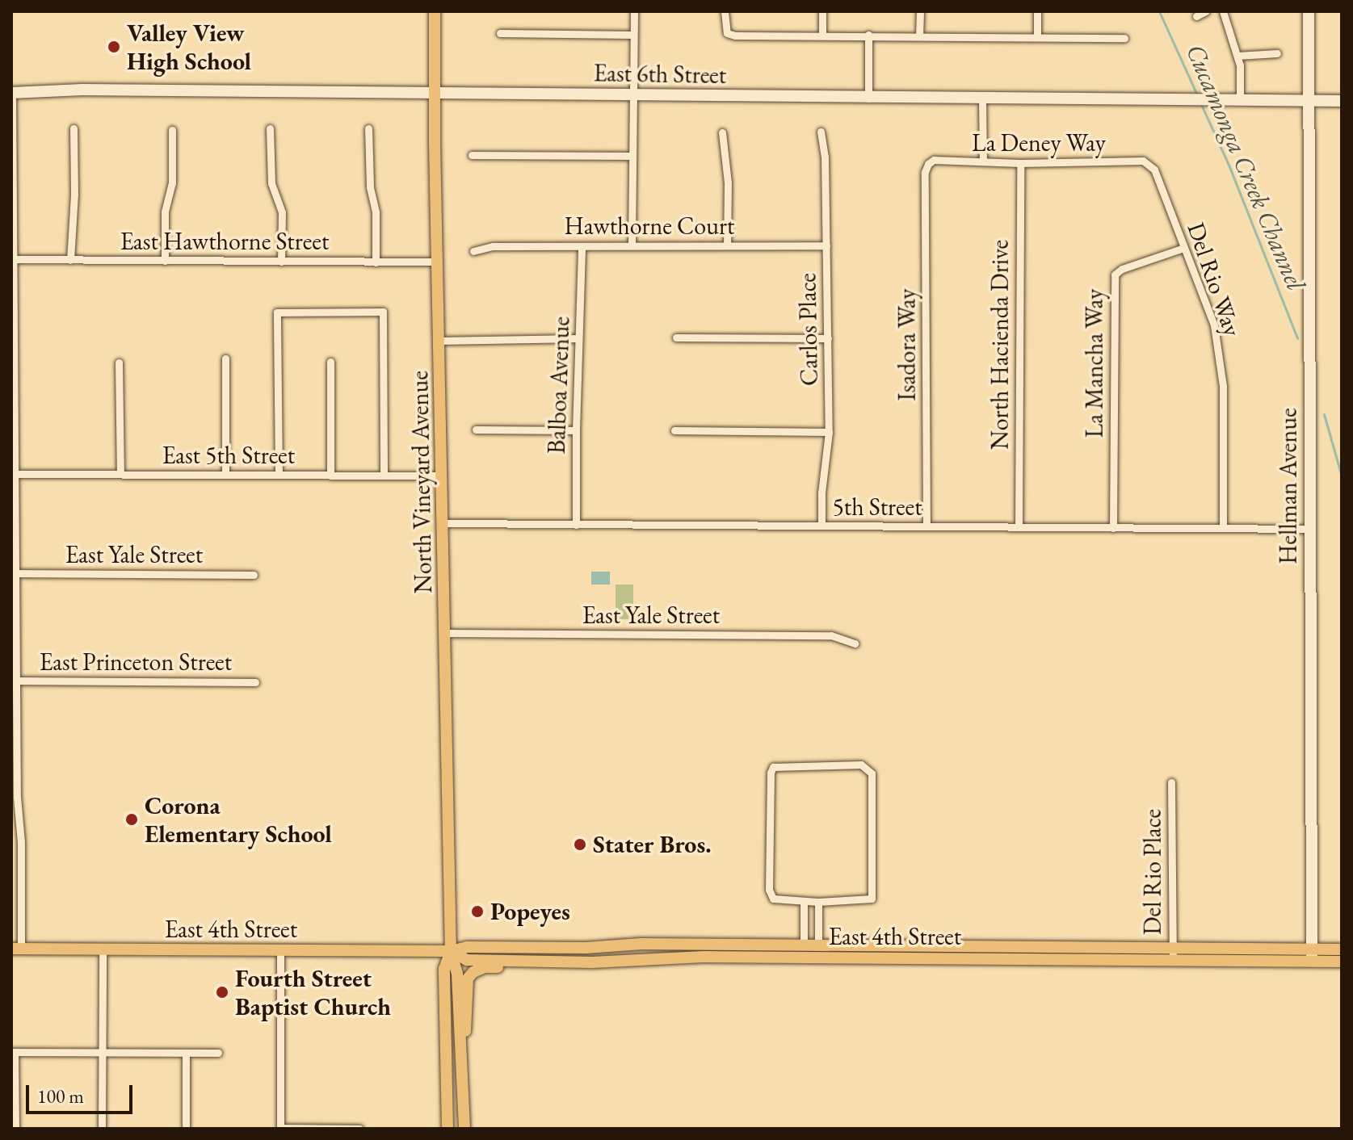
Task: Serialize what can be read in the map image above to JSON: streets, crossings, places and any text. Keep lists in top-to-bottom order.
{
  "streets": {
    "main road": [
      "East 6th Street",
      "North Vineyard Avenue",
      "Hellman Avenue",
      "East 4th Street"
    ],
    "street": [
      "La Deney Way",
      "Hawthorne Court",
      "East Hawthorne Street",
      "Del Rio Way",
      "Carlos Place",
      "Isadora Way",
      "North Hacienda Drive",
      "La Mancha Way",
      "Balboa Avenue",
      "East 5th Street",
      "5th Street",
      "East Yale Street",
      "East Princeton Street",
      "Del Rio Place"
    ]
  },
  "crossings": [
    ["East 6th Street", "North Vineyard Avenue"],
    ["East 6th Street", "Hellman Avenue"],
    ["La Deney Way", "Del Rio Way"],
    ["La Deney Way", "Isadora Way"],
    ["La Deney Way", "North Hacienda Drive"],
    ["Hawthorne Court", "Carlos Place"],
    ["Hawthorne Court", "Balboa Avenue"],
    ["East Hawthorne Street", "North Vineyard Avenue"],
    ["Del Rio Way", "La Mancha Way"],
    ["Del Rio Way", "5th Street"],
    ["Carlos Place", "5th Street"],
    ["Isadora Way", "5th Street"],
    ["North Hacienda Drive", "5th Street"],
    ["La Mancha Way", "5th Street"],
    ["Balboa Avenue", "5th Street"],
    ["East 5th Street", "North Vineyard Avenue"],
    ["North Vineyard Avenue", "5th Street"],
    ["North Vineyard Avenue", "East Yale Street"],
    ["North Vineyard Avenue", "East 4th Street"],
    ["Hellman Avenue", "5th Street"],
    ["Hellman Avenue", "East 4th Street"],
    ["Del Rio Place", "East 4th Street"]
  ],
  "water": ["Cucamonga Creek Channel"],
  "places": [
    "Valley View High School",
    "Corona Elementary School",
    "Stater Bros.",
    "Popeyes",
    "Fourth Street Baptist Church"
  ],
  "scale_bar": "100 m"
}
